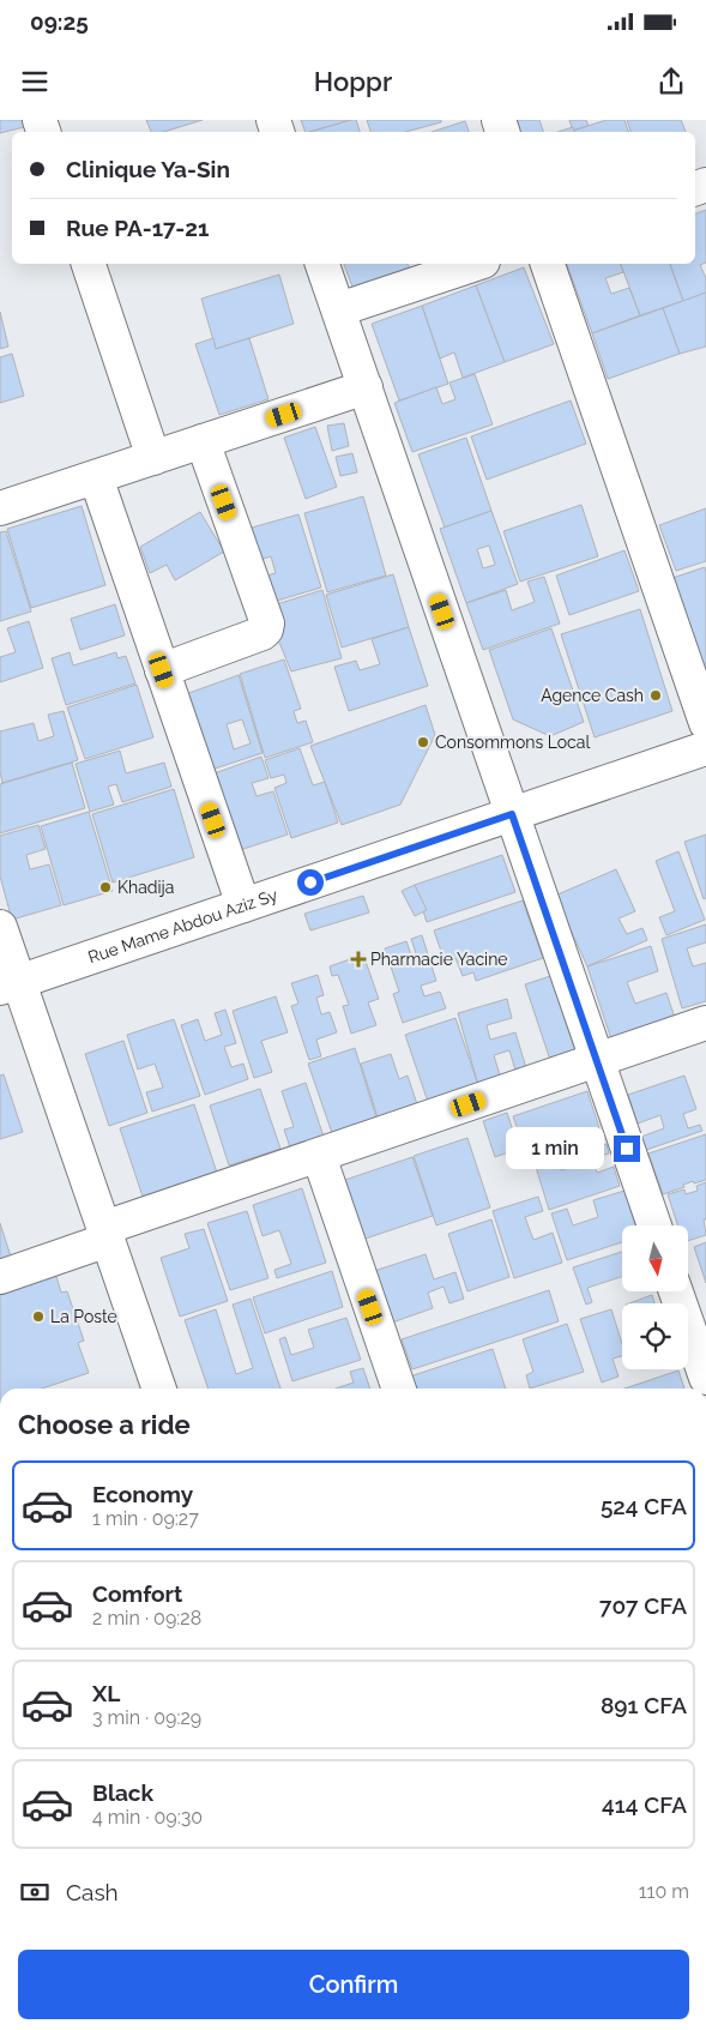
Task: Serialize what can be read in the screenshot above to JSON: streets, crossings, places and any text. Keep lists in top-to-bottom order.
{
  "streets": {
    "street": ["Rue Mame Abdou Aziz Sy"]
  },
  "places": {
    "other": [
      "Agence Cash",
      "Consommons Local",
      "Khadija",
      "La Poste"
    ],
    "health": ["Pharmacie Yacine"]
  },
  "north": "bottom",
  "page": {
    "status": "09:25",
    "header": "Hoppr",
    "banner": ["Clinique Ya-Sin", "Rue PA-17-21"],
    "bubble": "1 min",
    "heading": "Choose a ride",
    "list": [
      {
        "name": "Economy",
        "note": "1 min · 09:27",
        "value": "524 CFA"
      },
      {
        "name": "Comfort",
        "note": "2 min · 09:28",
        "value": "707 CFA"
      },
      {
        "name": "XL",
        "note": "3 min · 09:29",
        "value": "891 CFA"
      },
      {
        "name": "Black",
        "note": "4 min · 09:30",
        "value": "414 CFA"
      }
    ],
    "pay": ["Cash", "110 m"],
    "buttons": "Confirm"
  }
}
